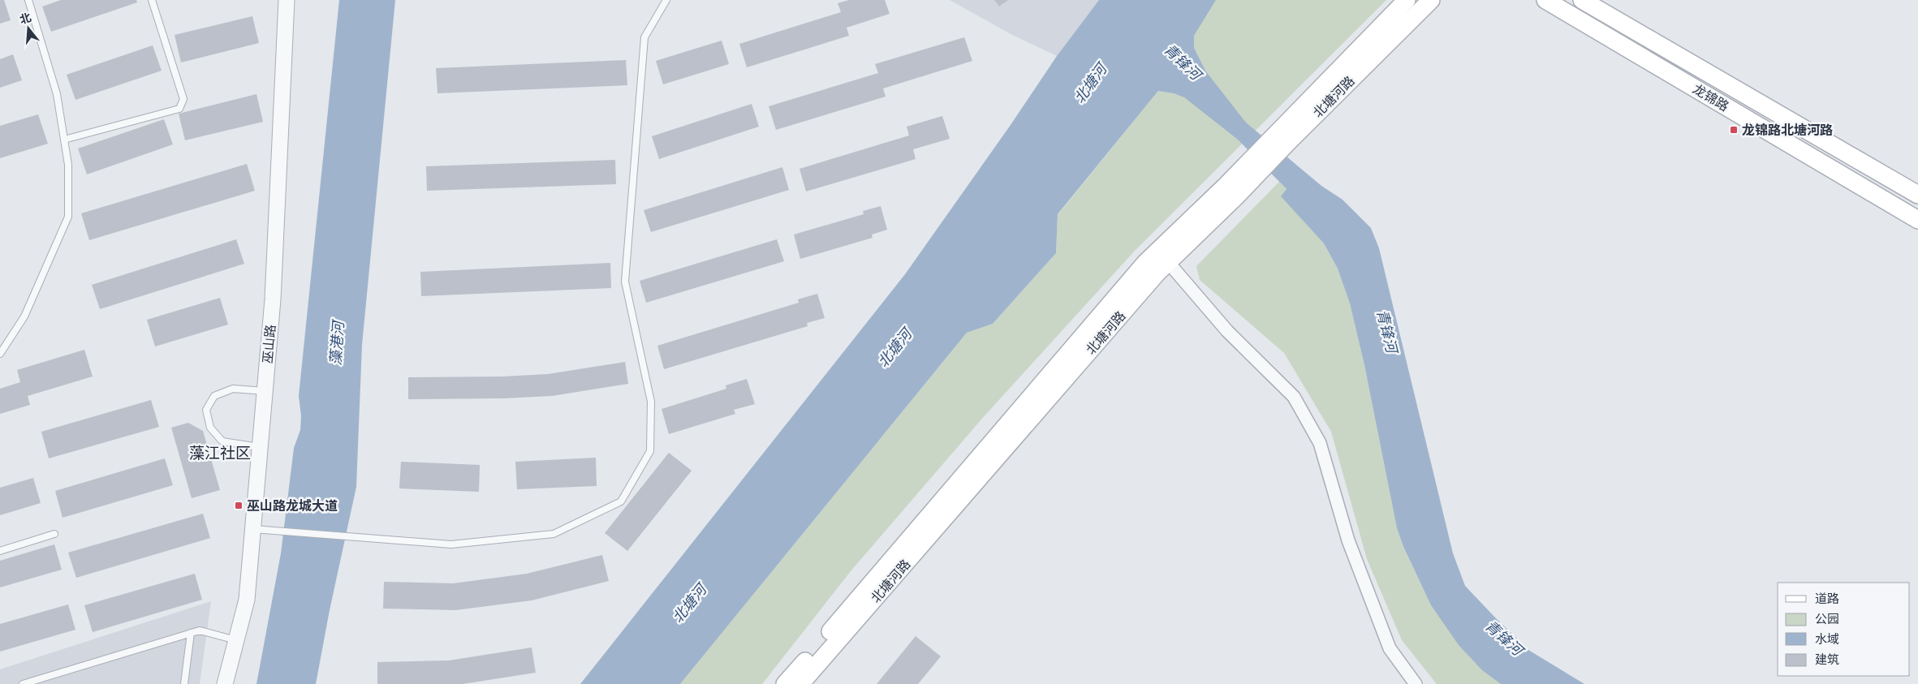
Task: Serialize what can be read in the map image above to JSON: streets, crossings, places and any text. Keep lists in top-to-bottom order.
{
  "streets": {
    "main road": ["北塘河路", "龙锦路"],
    "street": ["巫山路"]
  },
  "districts": ["藻江社区"],
  "water": ["青锋河", "北塘河", "藻港河"],
  "places": {
    "transit": ["龙锦路北塘河路", "巫山路龙城大道"]
  },
  "legend": [
    "道路",
    "公园",
    "水域",
    "建筑"
  ],
  "north": "top"
}
